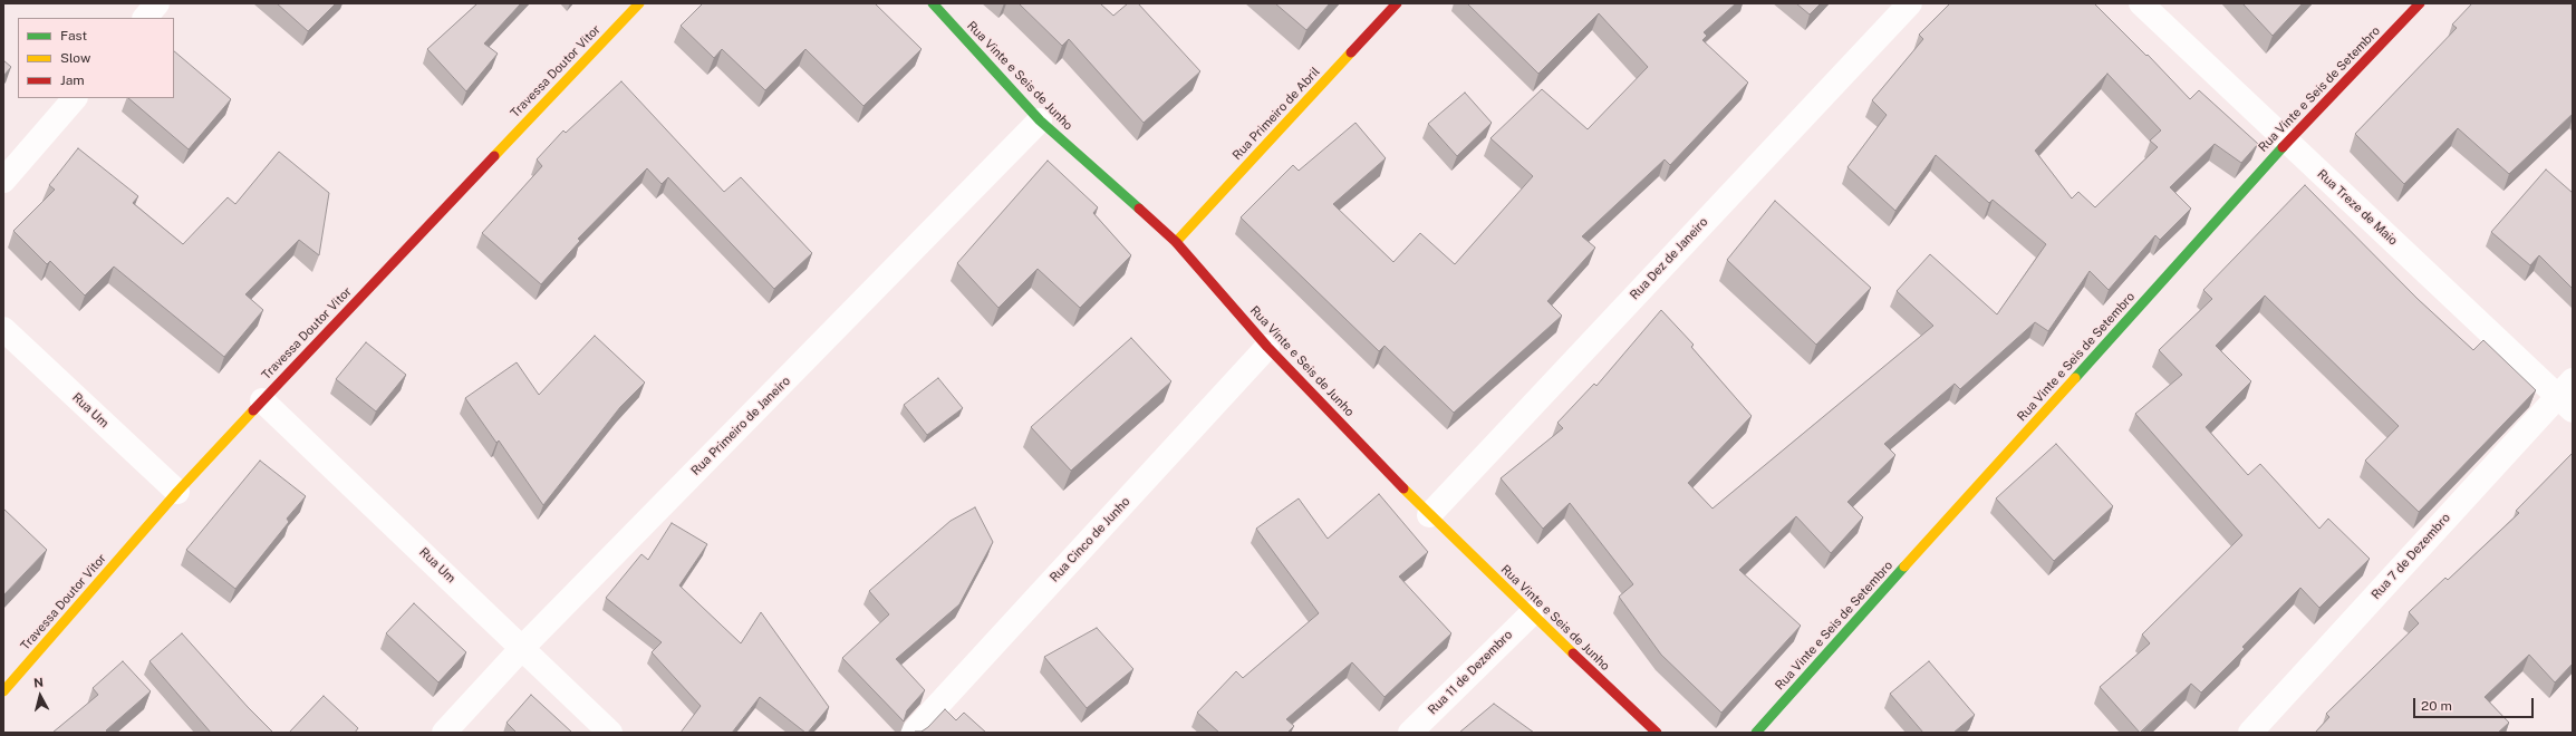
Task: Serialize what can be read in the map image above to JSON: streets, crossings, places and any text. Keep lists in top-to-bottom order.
{
  "streets": {
    "street": [
      "Travessa Doutor Vitor",
      "Rua Vinte e Seis de Junho",
      "Rua Vinte e Seis de Setembro",
      "Rua Primeiro de Abril",
      "Rua Treze de Maio",
      "Rua Dez de Janeiro",
      "Rua Um",
      "Rua Primeiro de Janeiro",
      "Rua Cinco de Junho",
      "Rua 7 de Dezembro",
      "Rua 11 de Dezembro"
    ]
  },
  "crossings": [
    ["Travessa Doutor Vitor", "Rua Um"],
    ["Rua Vinte e Seis de Junho", "Rua Primeiro de Abril"],
    ["Rua Vinte e Seis de Junho", "Rua Dez de Janeiro"],
    ["Rua Vinte e Seis de Junho", "Rua Primeiro de Janeiro"],
    ["Rua Vinte e Seis de Junho", "Rua Cinco de Junho"],
    ["Rua Vinte e Seis de Junho", "Rua 11 de Dezembro"],
    ["Rua Vinte e Seis de Setembro", "Rua Treze de Maio"],
    ["Rua Treze de Maio", "Rua 7 de Dezembro"],
    ["Rua Um", "Rua Primeiro de Janeiro"]
  ],
  "legend": ["Fast", "Slow", "Jam"],
  "scale_bar": "20 m",
  "north": "top"
}
